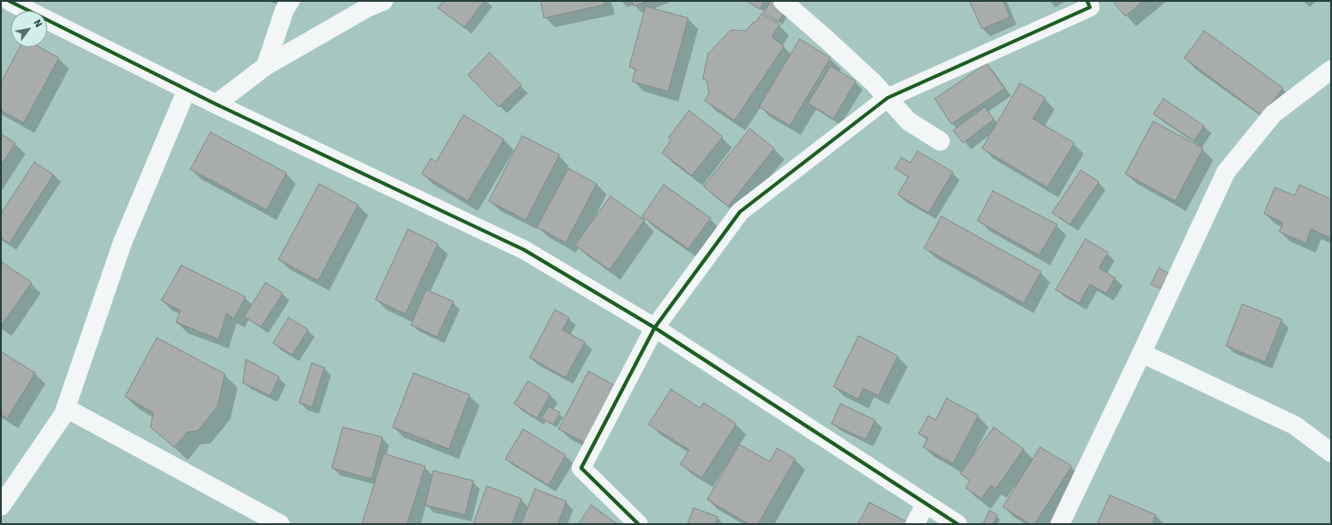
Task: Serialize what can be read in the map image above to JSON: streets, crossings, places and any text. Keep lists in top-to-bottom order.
{
  "north": "top right"
}
